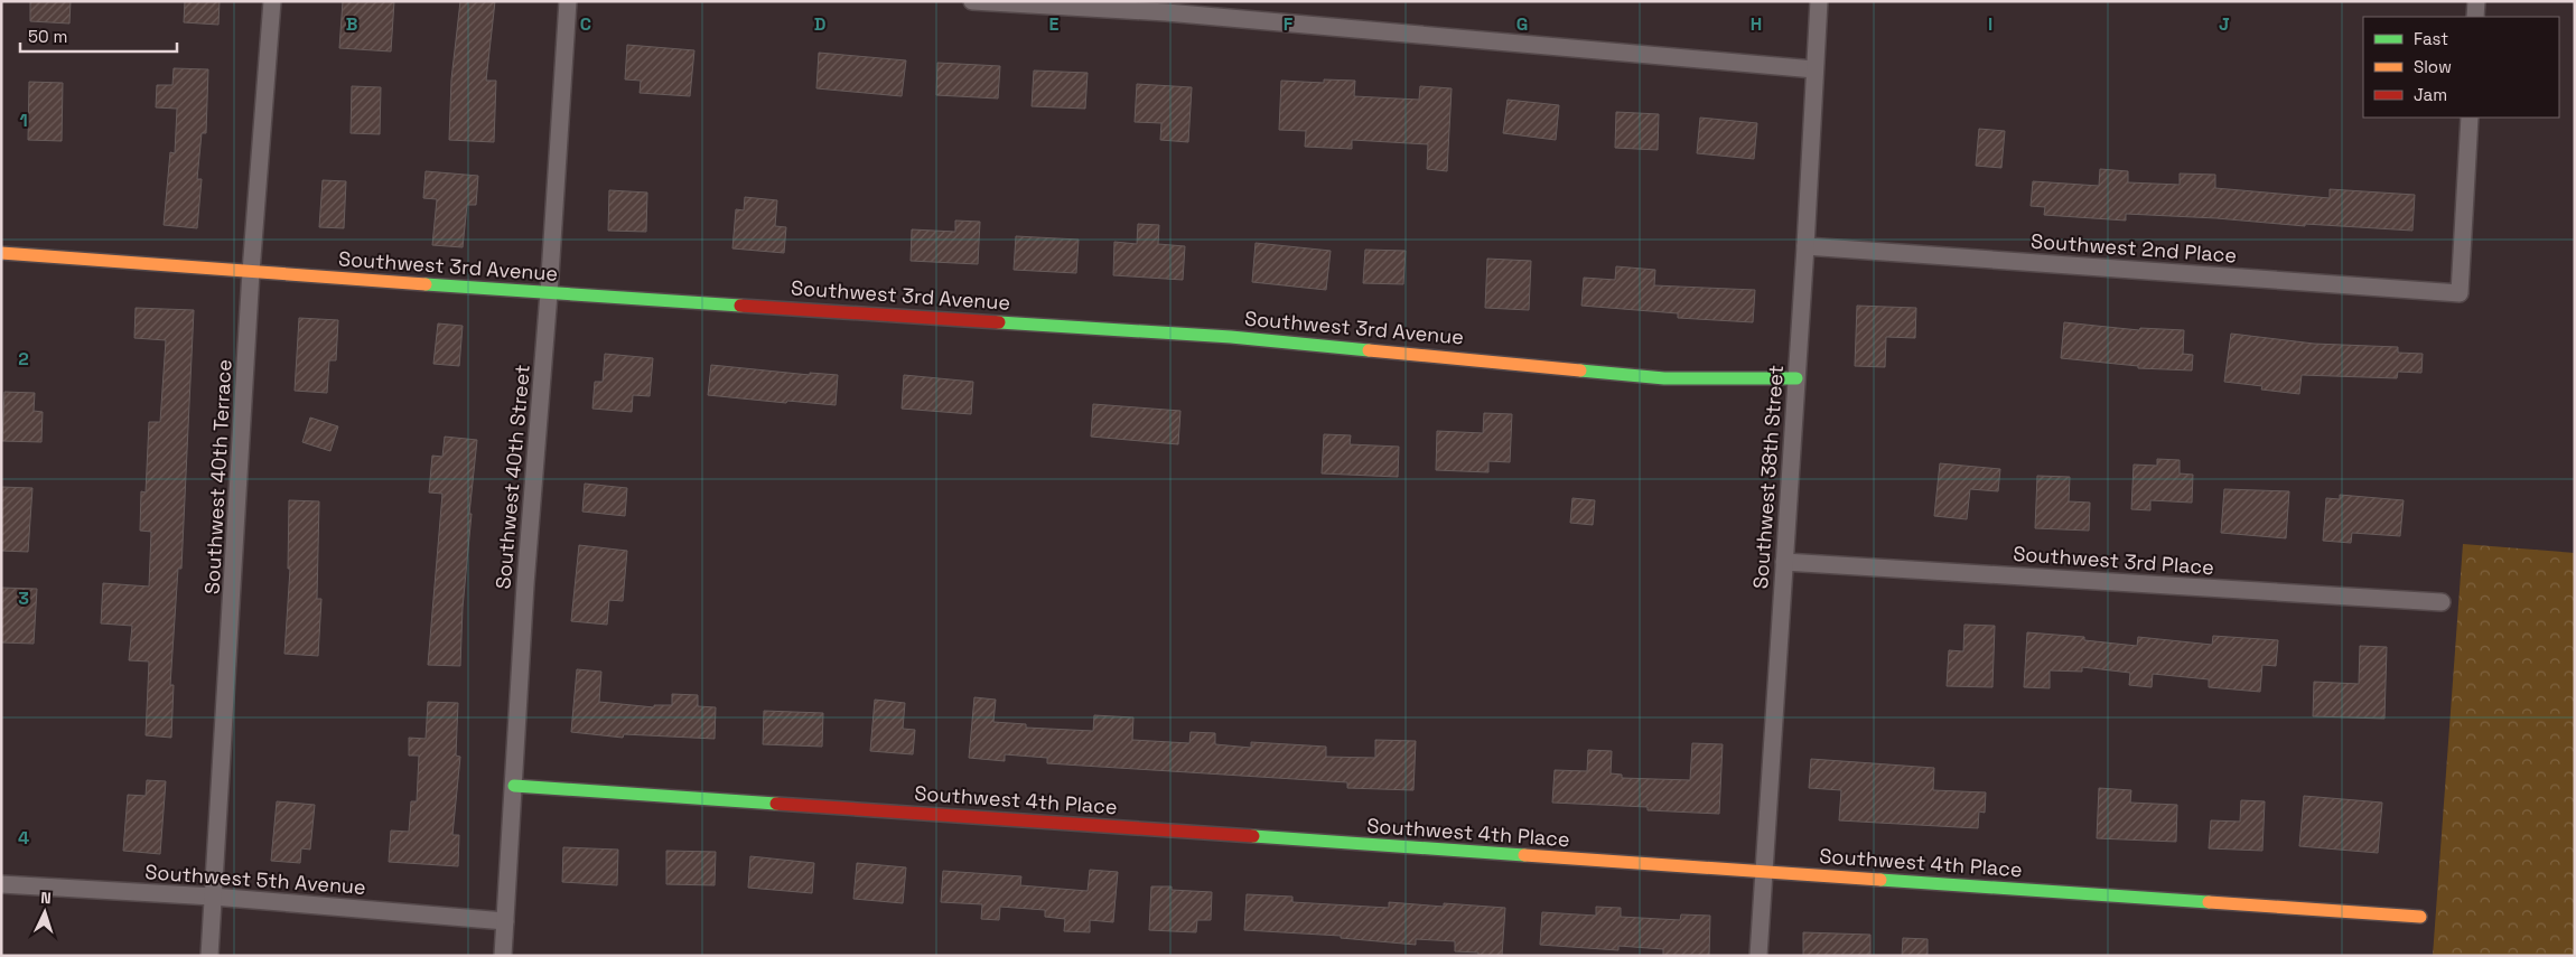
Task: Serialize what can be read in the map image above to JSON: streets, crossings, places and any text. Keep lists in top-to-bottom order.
{
  "streets": {
    "street": [
      "Southwest 2nd Place",
      "Southwest 3rd Avenue",
      "Southwest 40th Terrace",
      "Southwest 40th Street",
      "Southwest 38th Street",
      "Southwest 3rd Place",
      "Southwest 4th Place",
      "Southwest 5th Avenue"
    ]
  },
  "crossings": [
    ["Southwest 2nd Place", "Southwest 38th Street"],
    ["Southwest 3rd Avenue", "Southwest 40th Terrace"],
    ["Southwest 3rd Avenue", "Southwest 40th Street"],
    ["Southwest 3rd Avenue", "Southwest 38th Street"],
    ["Southwest 40th Terrace", "Southwest 5th Avenue"],
    ["Southwest 40th Street", "Southwest 4th Place"],
    ["Southwest 40th Street", "Southwest 5th Avenue"],
    ["Southwest 38th Street", "Southwest 3rd Place"],
    ["Southwest 38th Street", "Southwest 4th Place"]
  ],
  "legend": ["Fast", "Slow", "Jam"],
  "scale_bar": "50 m",
  "north": "top",
  "grid": {
    "columns": [
      "B",
      "C",
      "D",
      "E",
      "F",
      "G",
      "H",
      "I",
      "J"
    ],
    "rows": [
      "1",
      "2",
      "3",
      "4"
    ]
  }
}
